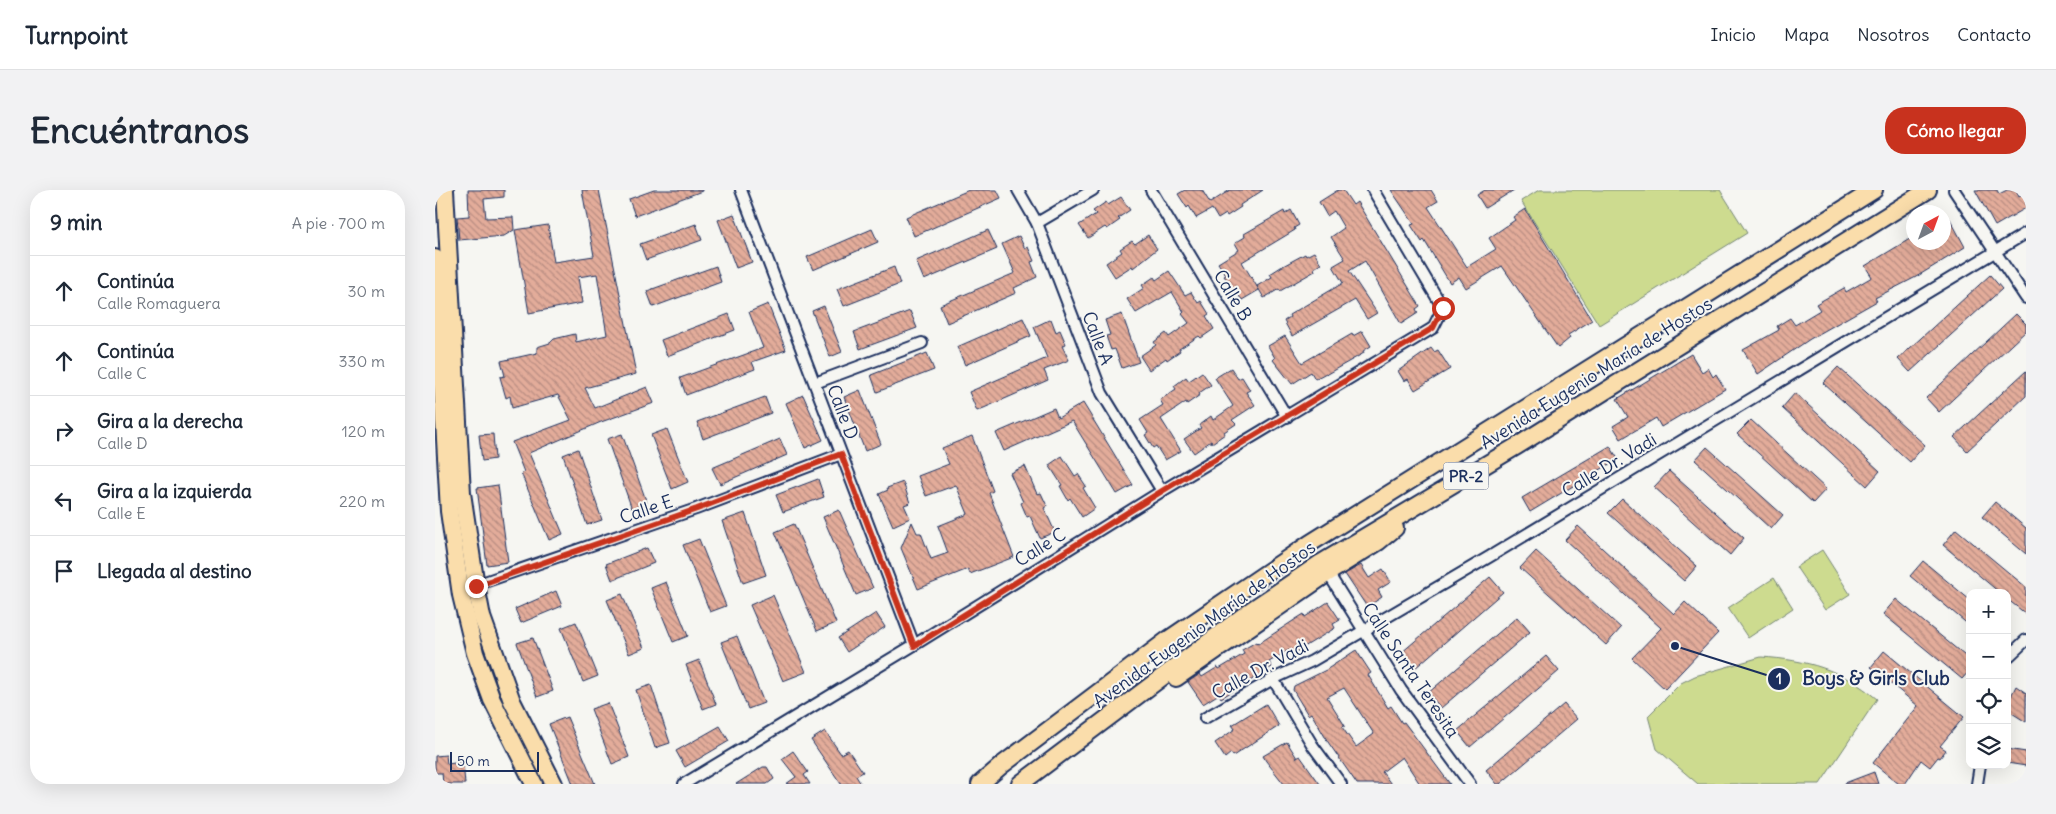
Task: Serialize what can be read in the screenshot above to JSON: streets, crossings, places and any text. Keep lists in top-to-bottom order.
{
  "streets": {
    "main road": ["Avenida Eugenio María de Hostos", "PR-2"],
    "street": [
      "Calle B",
      "Calle A",
      "Calle D",
      "Calle Dr. Vadi",
      "Calle E",
      "Calle C",
      "Calle Santa Teresita"
    ]
  },
  "crossings": [
    ["Calle B", "Calle C"],
    ["Calle A", "Calle C"],
    ["Calle D", "Calle E"],
    ["Calle D", "Calle C"],
    ["Calle Dr. Vadi", "Calle Santa Teresita"]
  ],
  "places": ["Boys & Girls Club"],
  "scale_bar": "50 m",
  "north": "top right",
  "page": {
    "header": "Turnpoint",
    "nav": [
      "Inicio",
      "Mapa",
      "Nosotros",
      "Contacto"
    ],
    "buttons": "Cómo llegar",
    "title": "Encuéntranos",
    "heading": ["9 min", "A pie · 700 m"],
    "list": [
      ["Continúa", "Calle Romaguera", "30 m"],
      ["Continúa", "Calle C", "330 m"],
      ["Gira a la derecha", "Calle D", "120 m"],
      ["Gira a la izquierda", "Calle E", "220 m"],
      "Llegada al destino"
    ],
    "map_buttons": ["+", "−"],
    "scale": "50 m"
  }
}
